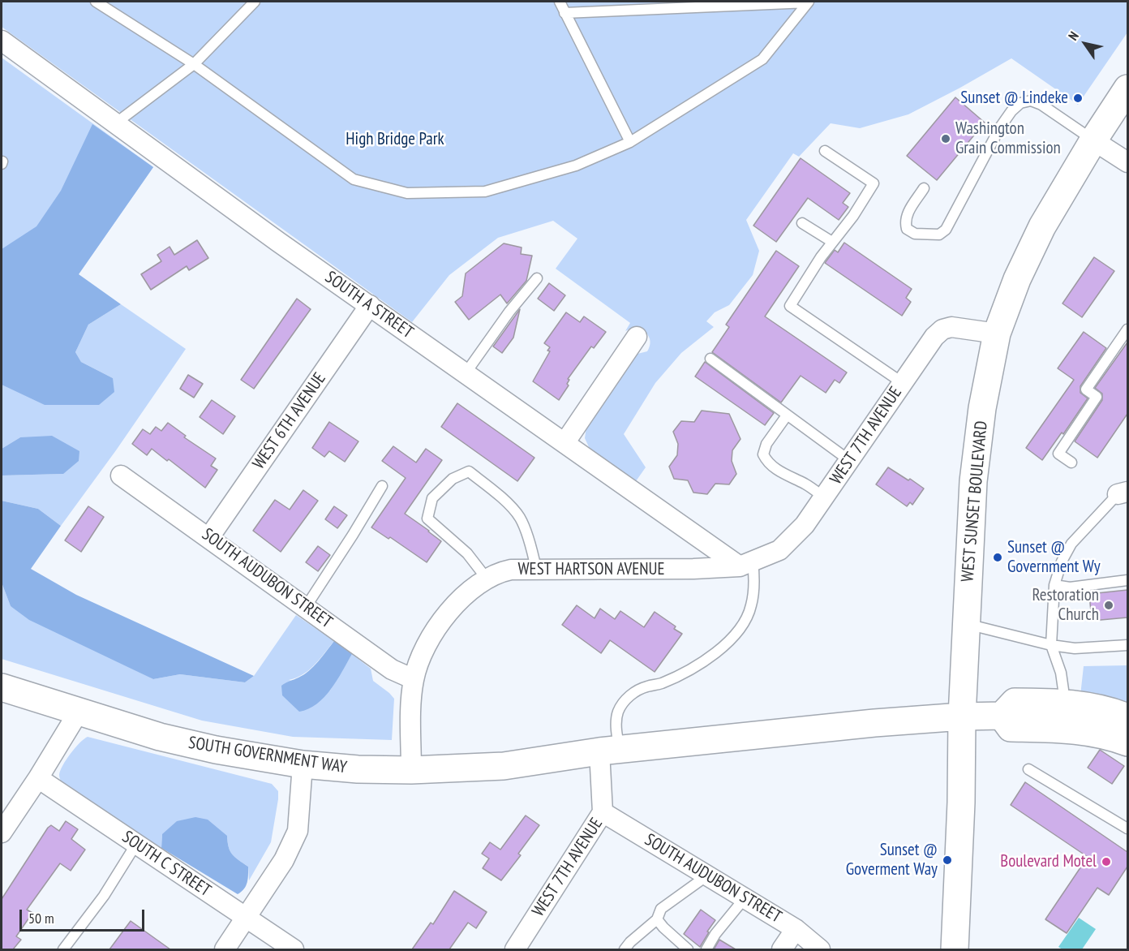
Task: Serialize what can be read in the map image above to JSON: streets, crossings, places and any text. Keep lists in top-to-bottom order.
{
  "streets": {
    "main road": ["WEST SUNSET BOULEVARD", "SOUTH GOVERNMENT WAY"],
    "street": [
      "SOUTH A STREET",
      "WEST 6TH AVENUE",
      "WEST 7TH AVENUE",
      "WEST HARTSON AVENUE",
      "SOUTH AUDUBON STREET",
      "SOUTH C STREET"
    ]
  },
  "crossings": [
    ["SOUTH A STREET", "WEST 6TH AVENUE"],
    ["SOUTH A STREET", "WEST 7TH AVENUE"],
    ["SOUTH A STREET", "WEST HARTSON AVENUE"],
    ["WEST 6TH AVENUE", "SOUTH AUDUBON STREET"],
    ["WEST 7TH AVENUE", "WEST SUNSET BOULEVARD"],
    ["WEST 7TH AVENUE", "WEST HARTSON AVENUE"],
    ["WEST 7TH AVENUE", "SOUTH AUDUBON STREET"],
    ["WEST 7TH AVENUE", "SOUTH GOVERNMENT WAY"],
    ["WEST SUNSET BOULEVARD", "SOUTH GOVERNMENT WAY"],
    ["WEST HARTSON AVENUE", "SOUTH AUDUBON STREET"],
    ["WEST HARTSON AVENUE", "SOUTH GOVERNMENT WAY"]
  ],
  "parks": ["High Bridge Park"],
  "places": [
    "Sunset @ Lindeke",
    "Washington Grain Commission",
    "Sunset @ Government Wy",
    "Restoration Church",
    "Sunset @ Goverment Way",
    "Boulevard Motel"
  ],
  "scale_bar": "50 m",
  "north": "top left"
}
